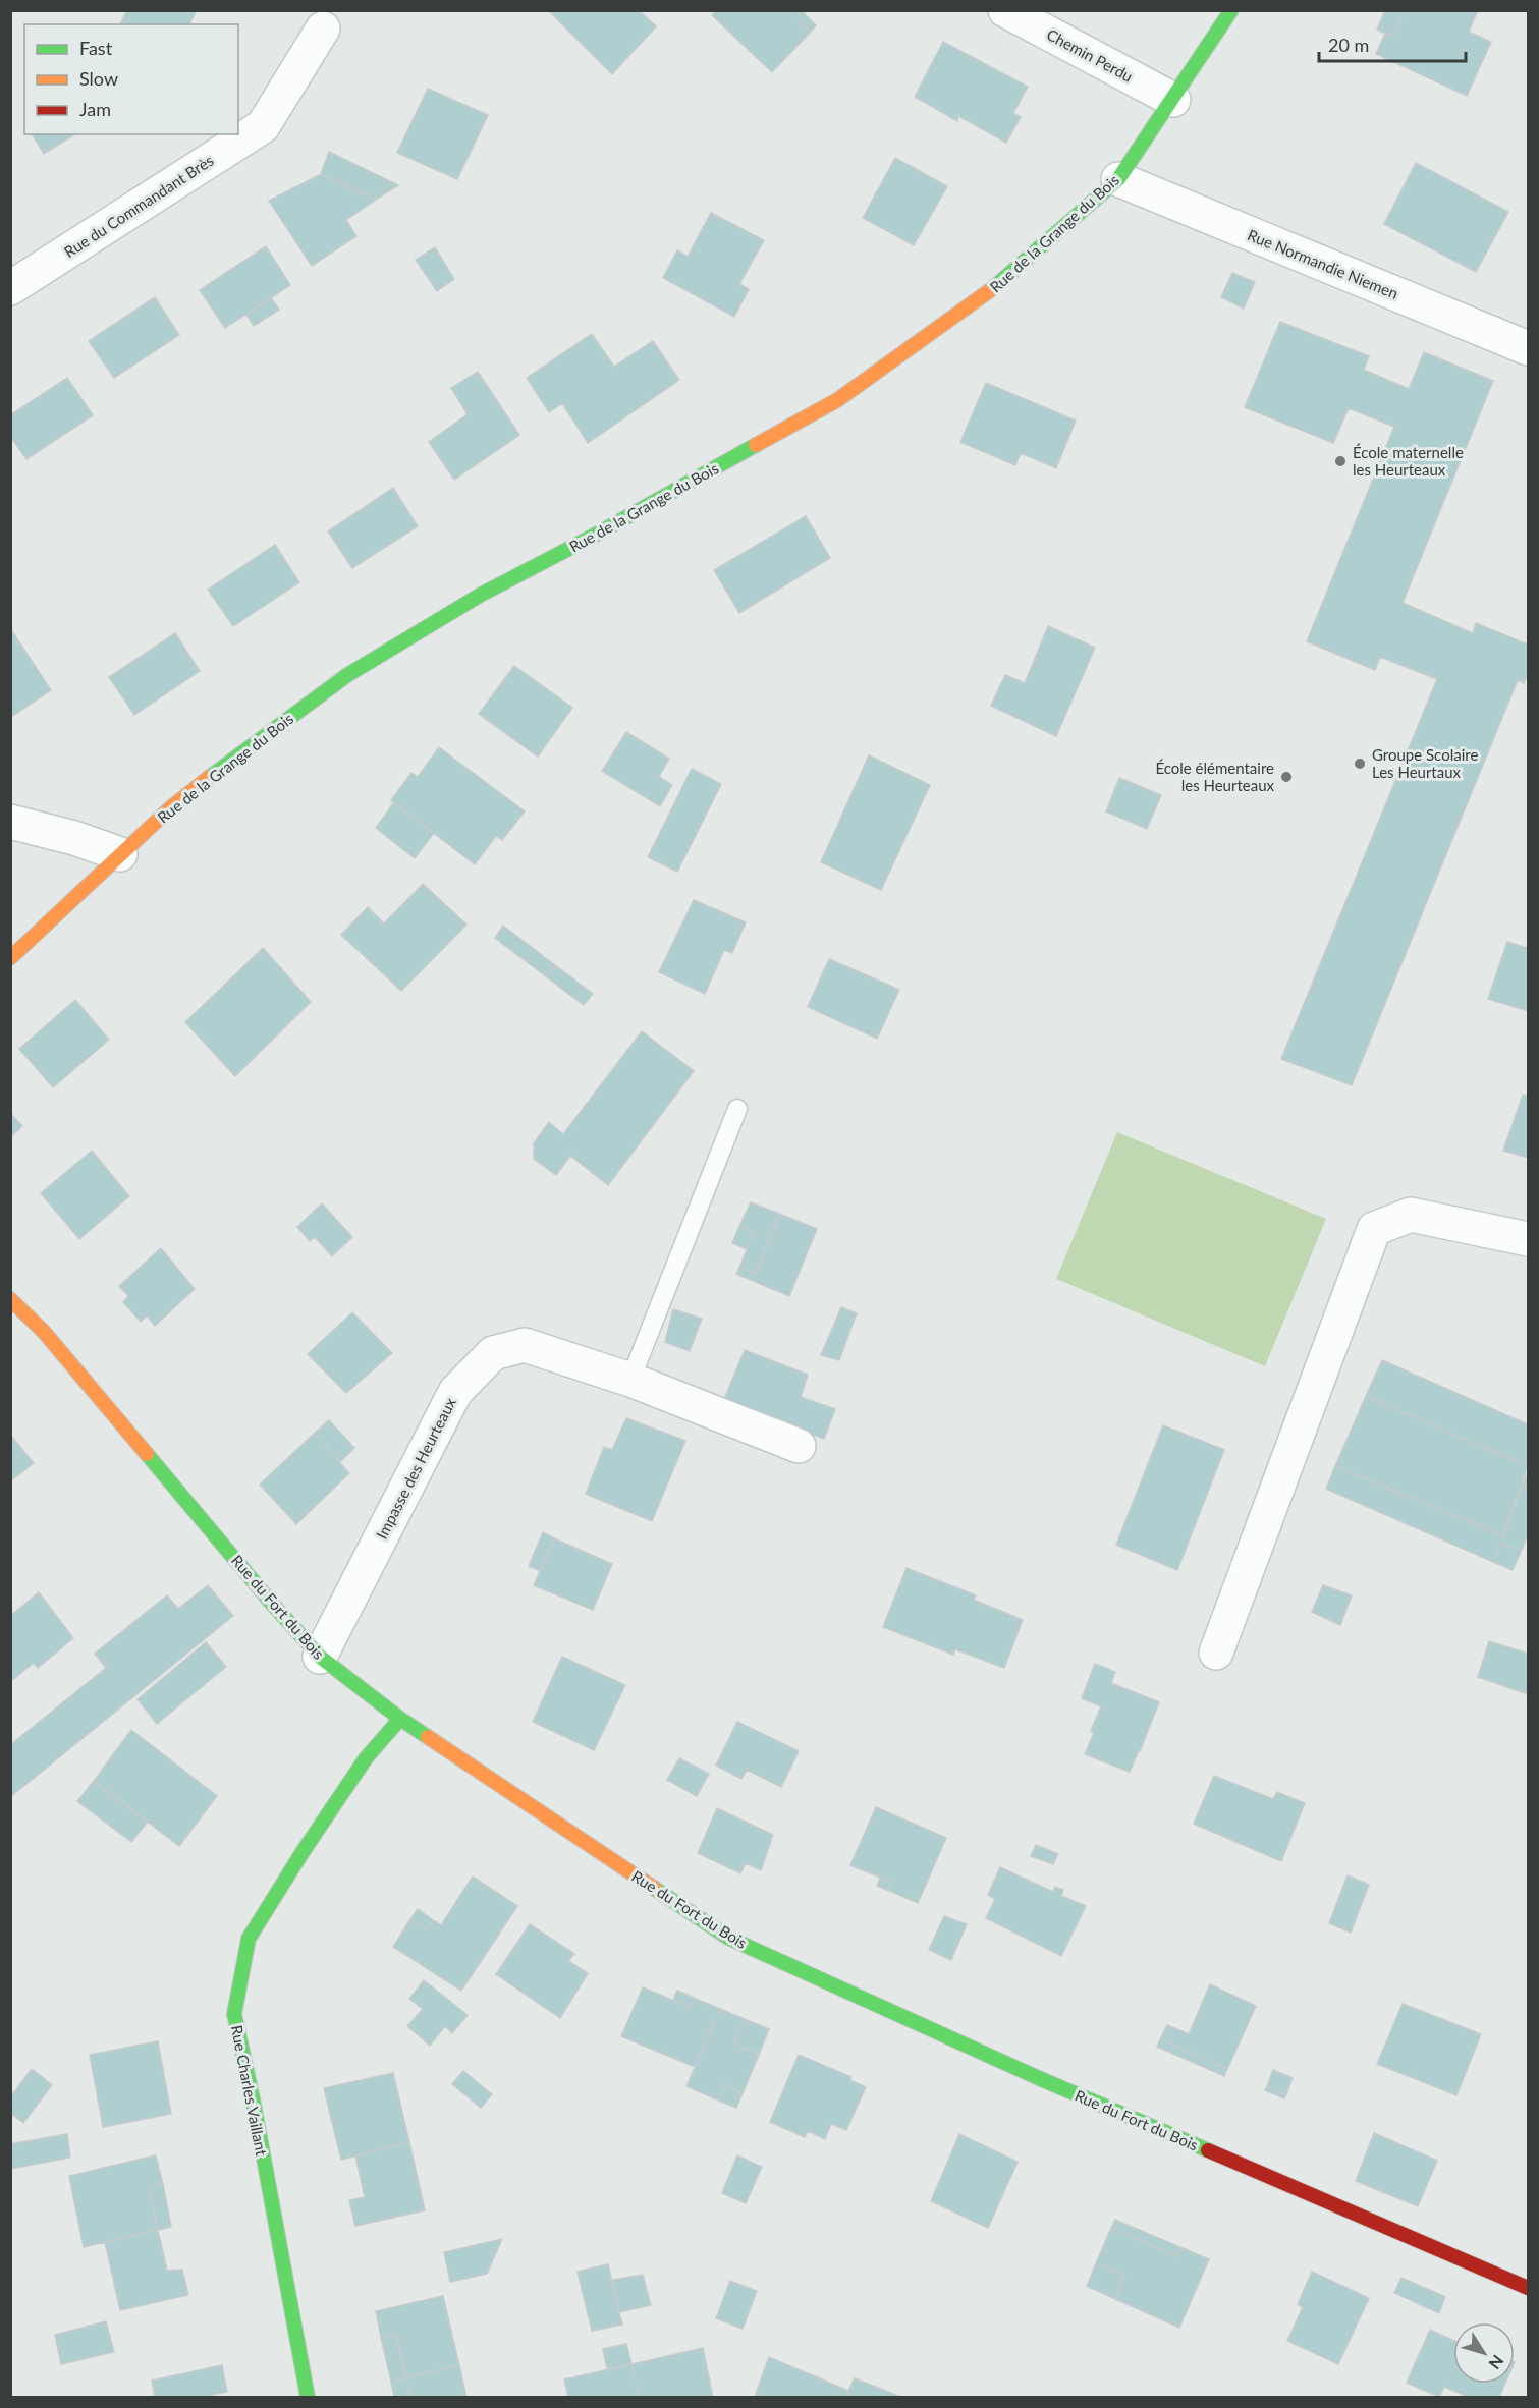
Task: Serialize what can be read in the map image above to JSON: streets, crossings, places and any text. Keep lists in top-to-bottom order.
{
  "streets": {
    "street": [
      "Chemin Perdu",
      "Rue du Commandant Brès",
      "Rue de la Grange du Bois",
      "Rue Normandie Niemen",
      "Impasse des Heurteaux",
      "Rue du Fort du Bois",
      "Rue Charles Vaillant"
    ]
  },
  "crossings": [
    ["Chemin Perdu", "Rue de la Grange du Bois"],
    ["Rue de la Grange du Bois", "Rue Normandie Niemen"],
    ["Impasse des Heurteaux", "Rue du Fort du Bois"],
    ["Rue du Fort du Bois", "Rue Charles Vaillant"]
  ],
  "places": ["École maternelle les Heurteaux", "Groupe Scolaire Les Heurtaux", "École élémentaire les Heurteaux"],
  "legend": ["Fast", "Slow", "Jam"],
  "scale_bar": "20 m",
  "north": "bottom right"
}
